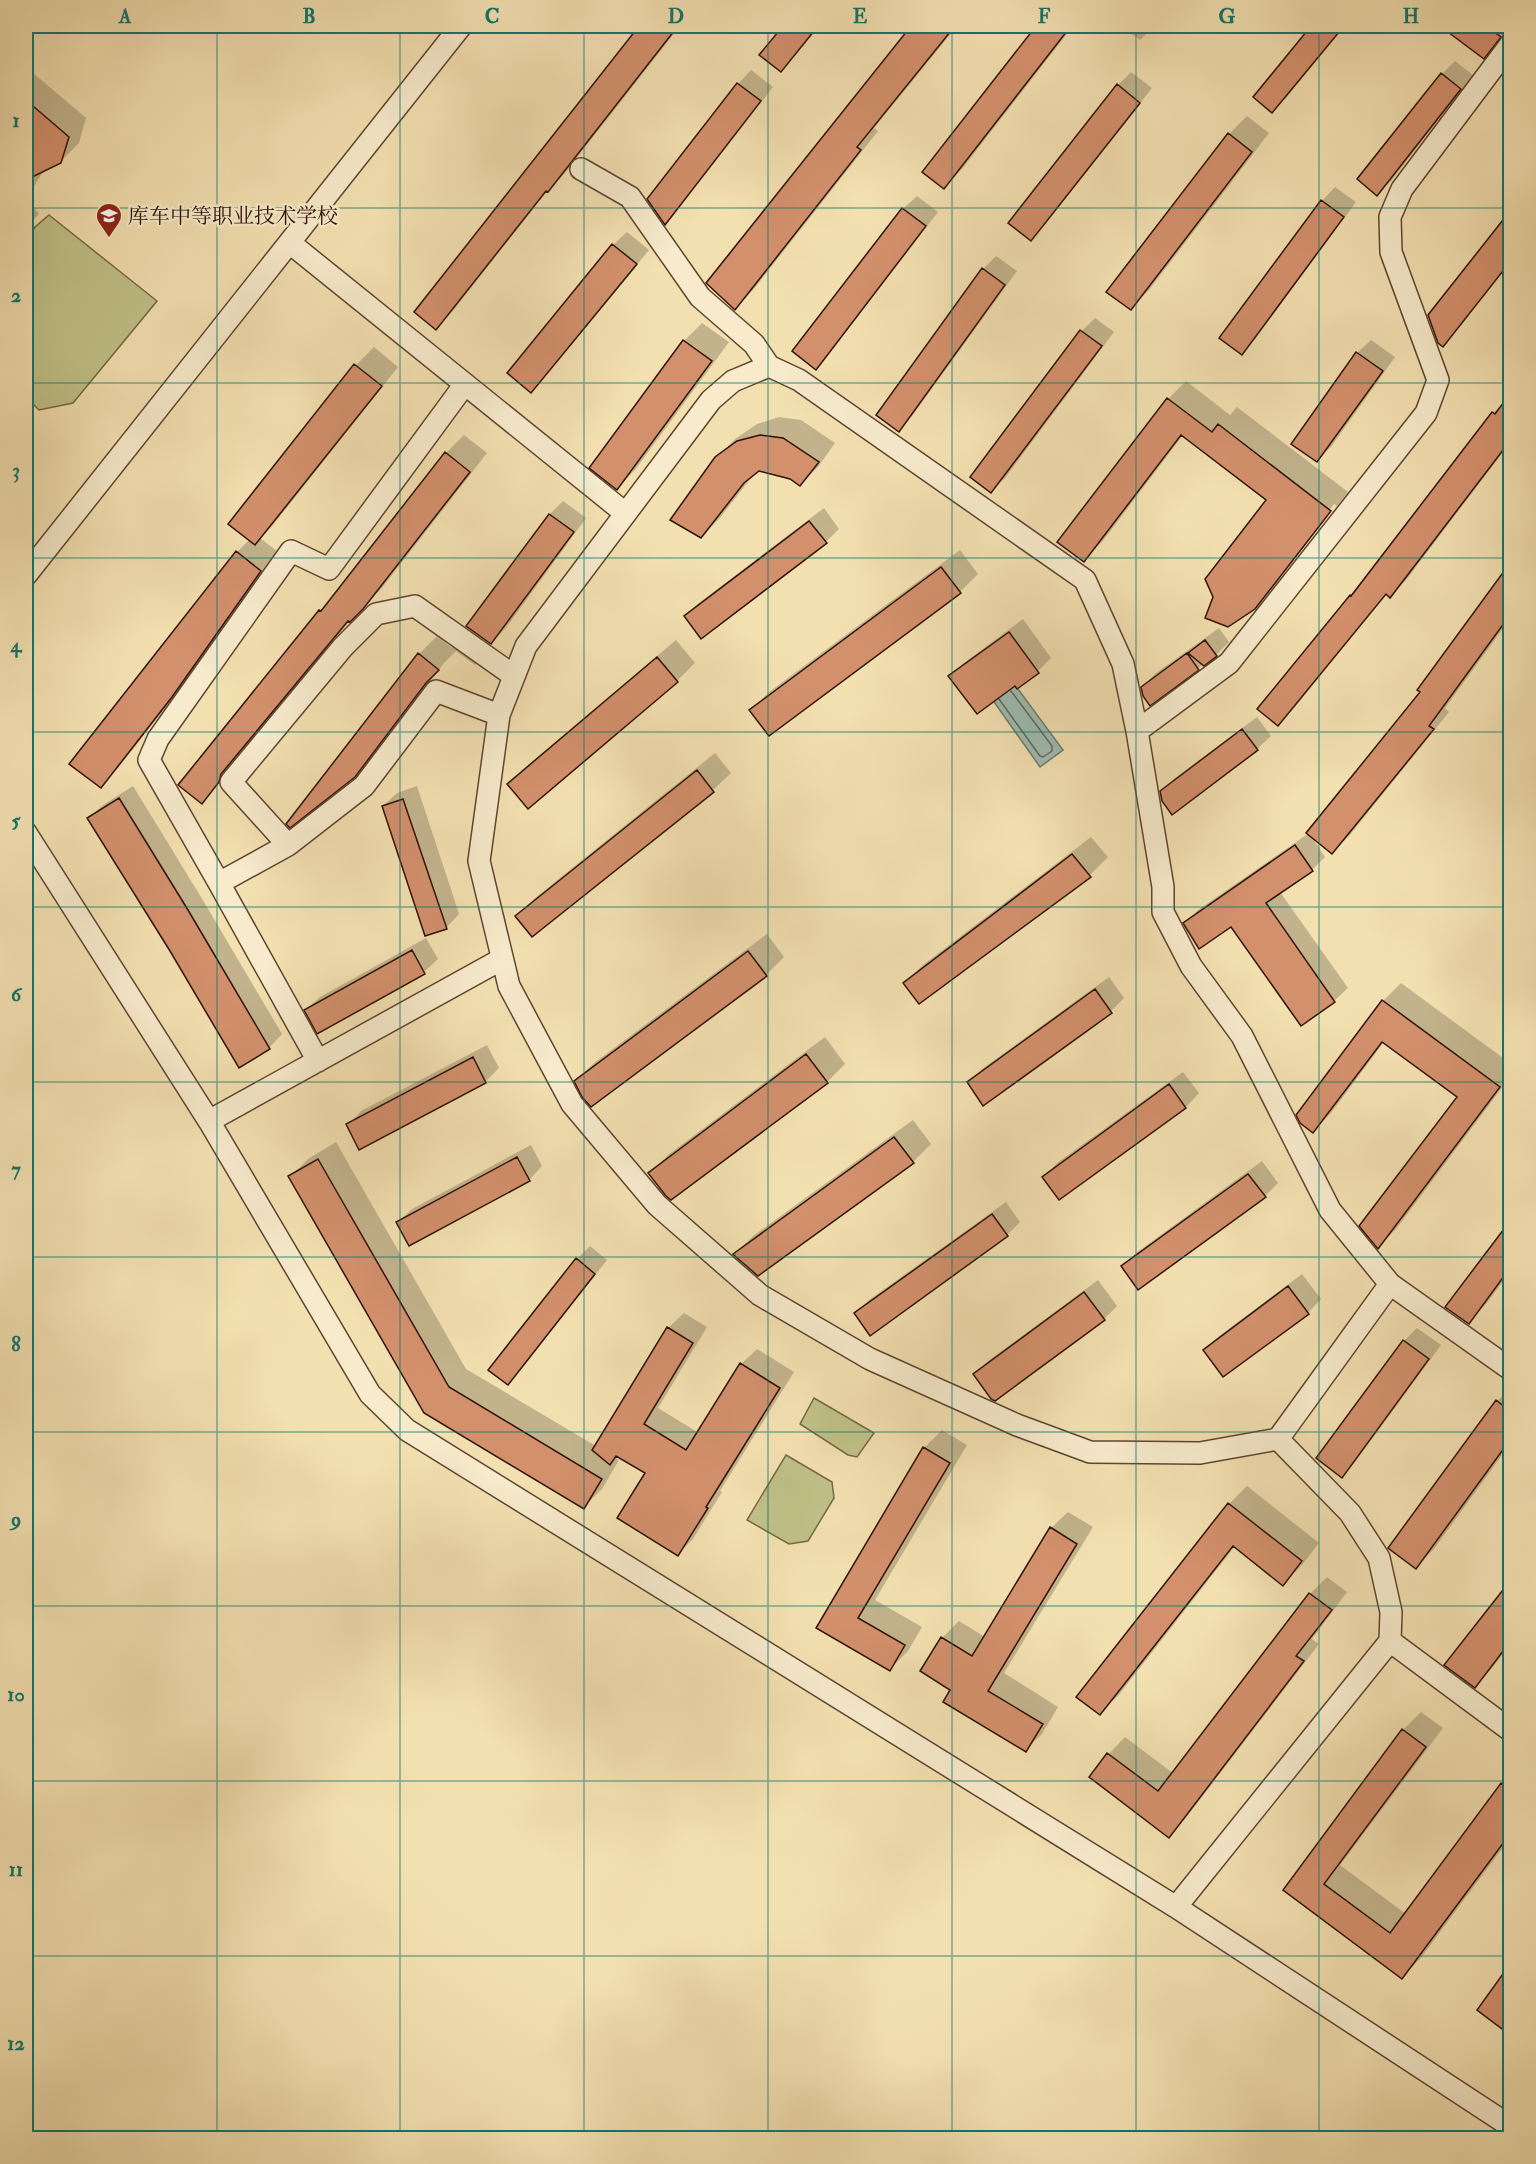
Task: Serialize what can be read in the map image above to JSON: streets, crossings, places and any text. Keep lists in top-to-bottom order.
{
  "places": {
    "school or university": ["库车中等职业技术学校"]
  },
  "grid": {
    "columns": [
      "A",
      "B",
      "C",
      "D",
      "E",
      "F",
      "G",
      "H"
    ],
    "rows": [
      "1",
      "2",
      "3",
      "4",
      "5",
      "6",
      "7",
      "8",
      "9",
      "10",
      "11",
      "12"
    ]
  }
}
